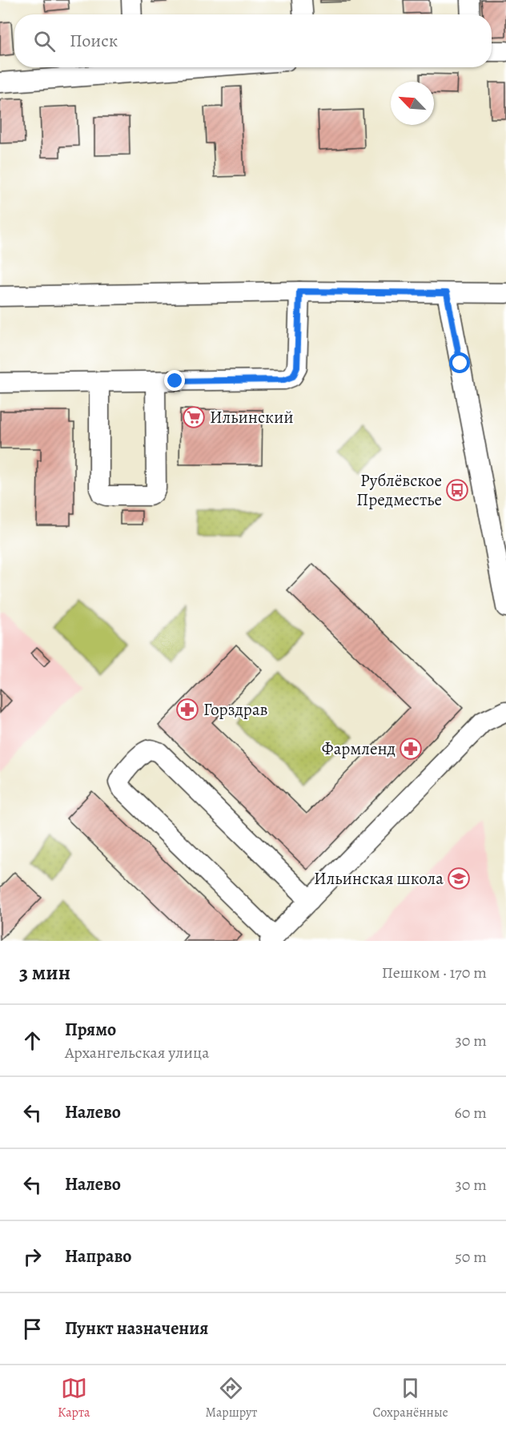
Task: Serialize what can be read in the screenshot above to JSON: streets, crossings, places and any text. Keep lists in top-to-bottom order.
{
  "places": {
    "supermarket": ["Ильинский"],
    "bus stop": ["Рублёвское Предместье"],
    "pharmacy": ["Горздрав", "Фармленд"],
    "school or university": ["Ильинская школа"]
  },
  "north": "top left",
  "page": {
    "search": "Поиск",
    "heading": ["3 мин", "Пешком · 170 m"],
    "list": [
      ["Прямо", "Архангельская улица", "30 m"],
      ["Налево", "60 m"],
      ["Налево", "30 m"],
      ["Направо", "50 m"],
      "Пункт назначения"
    ],
    "nav": ["Карта", "Маршрут", "Сохранённые"]
  }
}
